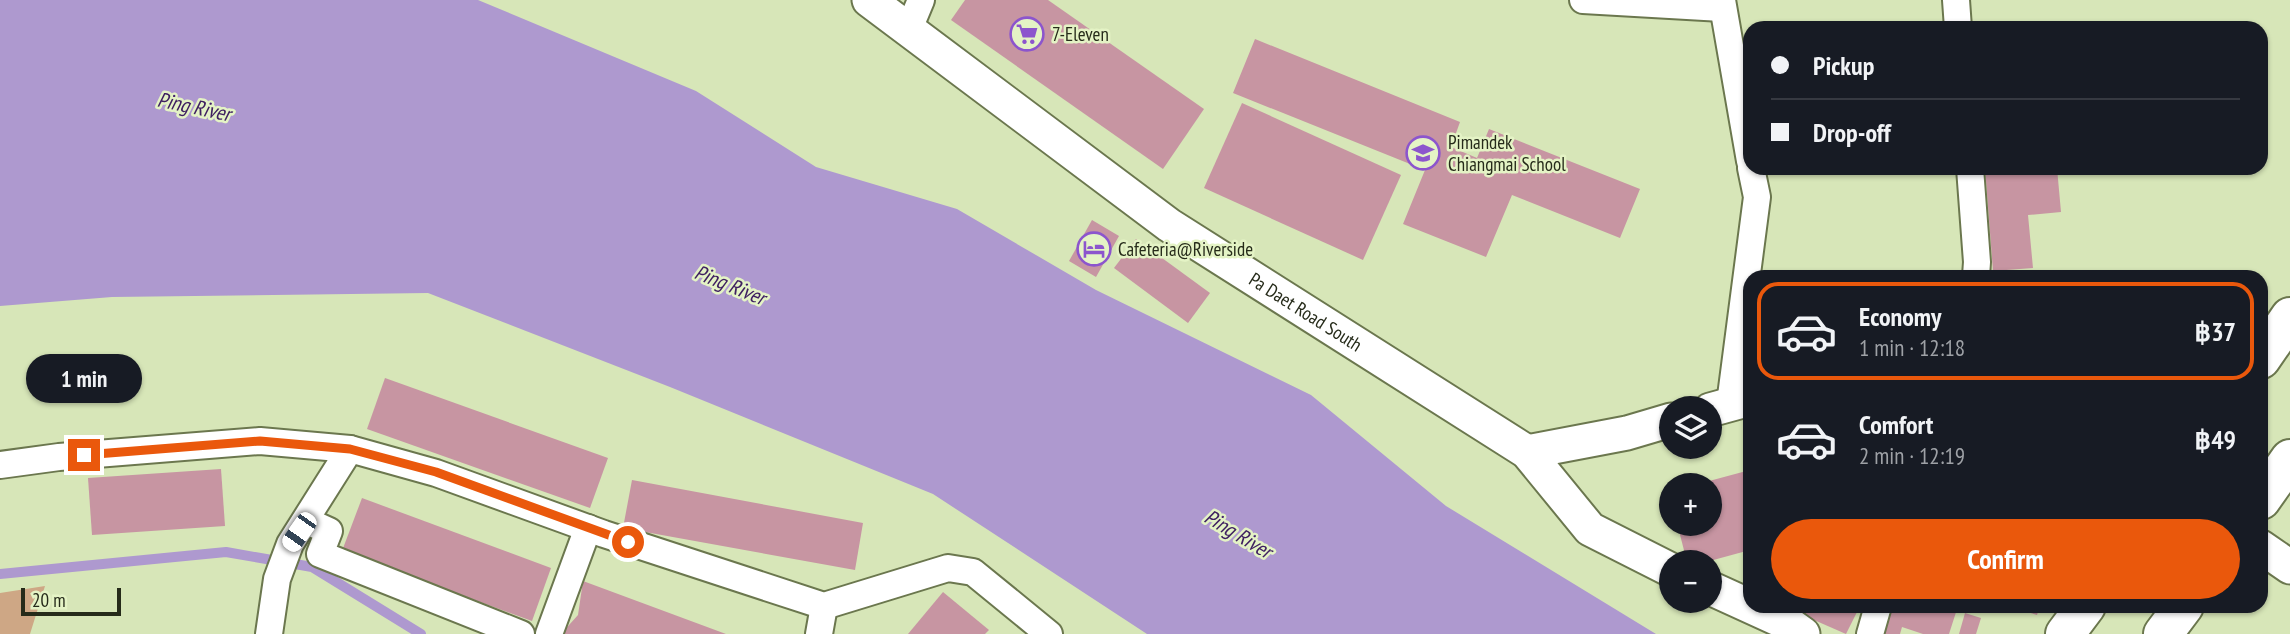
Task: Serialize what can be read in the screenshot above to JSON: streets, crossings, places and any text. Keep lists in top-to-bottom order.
{
  "streets": {
    "street": ["Pa Daet Road South"]
  },
  "water": ["Ping River"],
  "places": {
    "supermarket": ["7-Eleven"],
    "school or university": ["Pimandek Chiangmai School"],
    "hotel": ["Cafeteria@Riverside"]
  },
  "scale_bar": "20 m",
  "page": {
    "banner": ["Pickup", "Drop-off"],
    "list": [
      {
        "name": "Economy",
        "note": "1 min · 12:18",
        "value": "฿37"
      },
      {
        "name": "Comfort",
        "note": "2 min · 12:19",
        "value": "฿49"
      }
    ],
    "bubble": "1 min",
    "map_buttons": ["+", "−"],
    "buttons": "Confirm",
    "scale": "20 m"
  }
}
